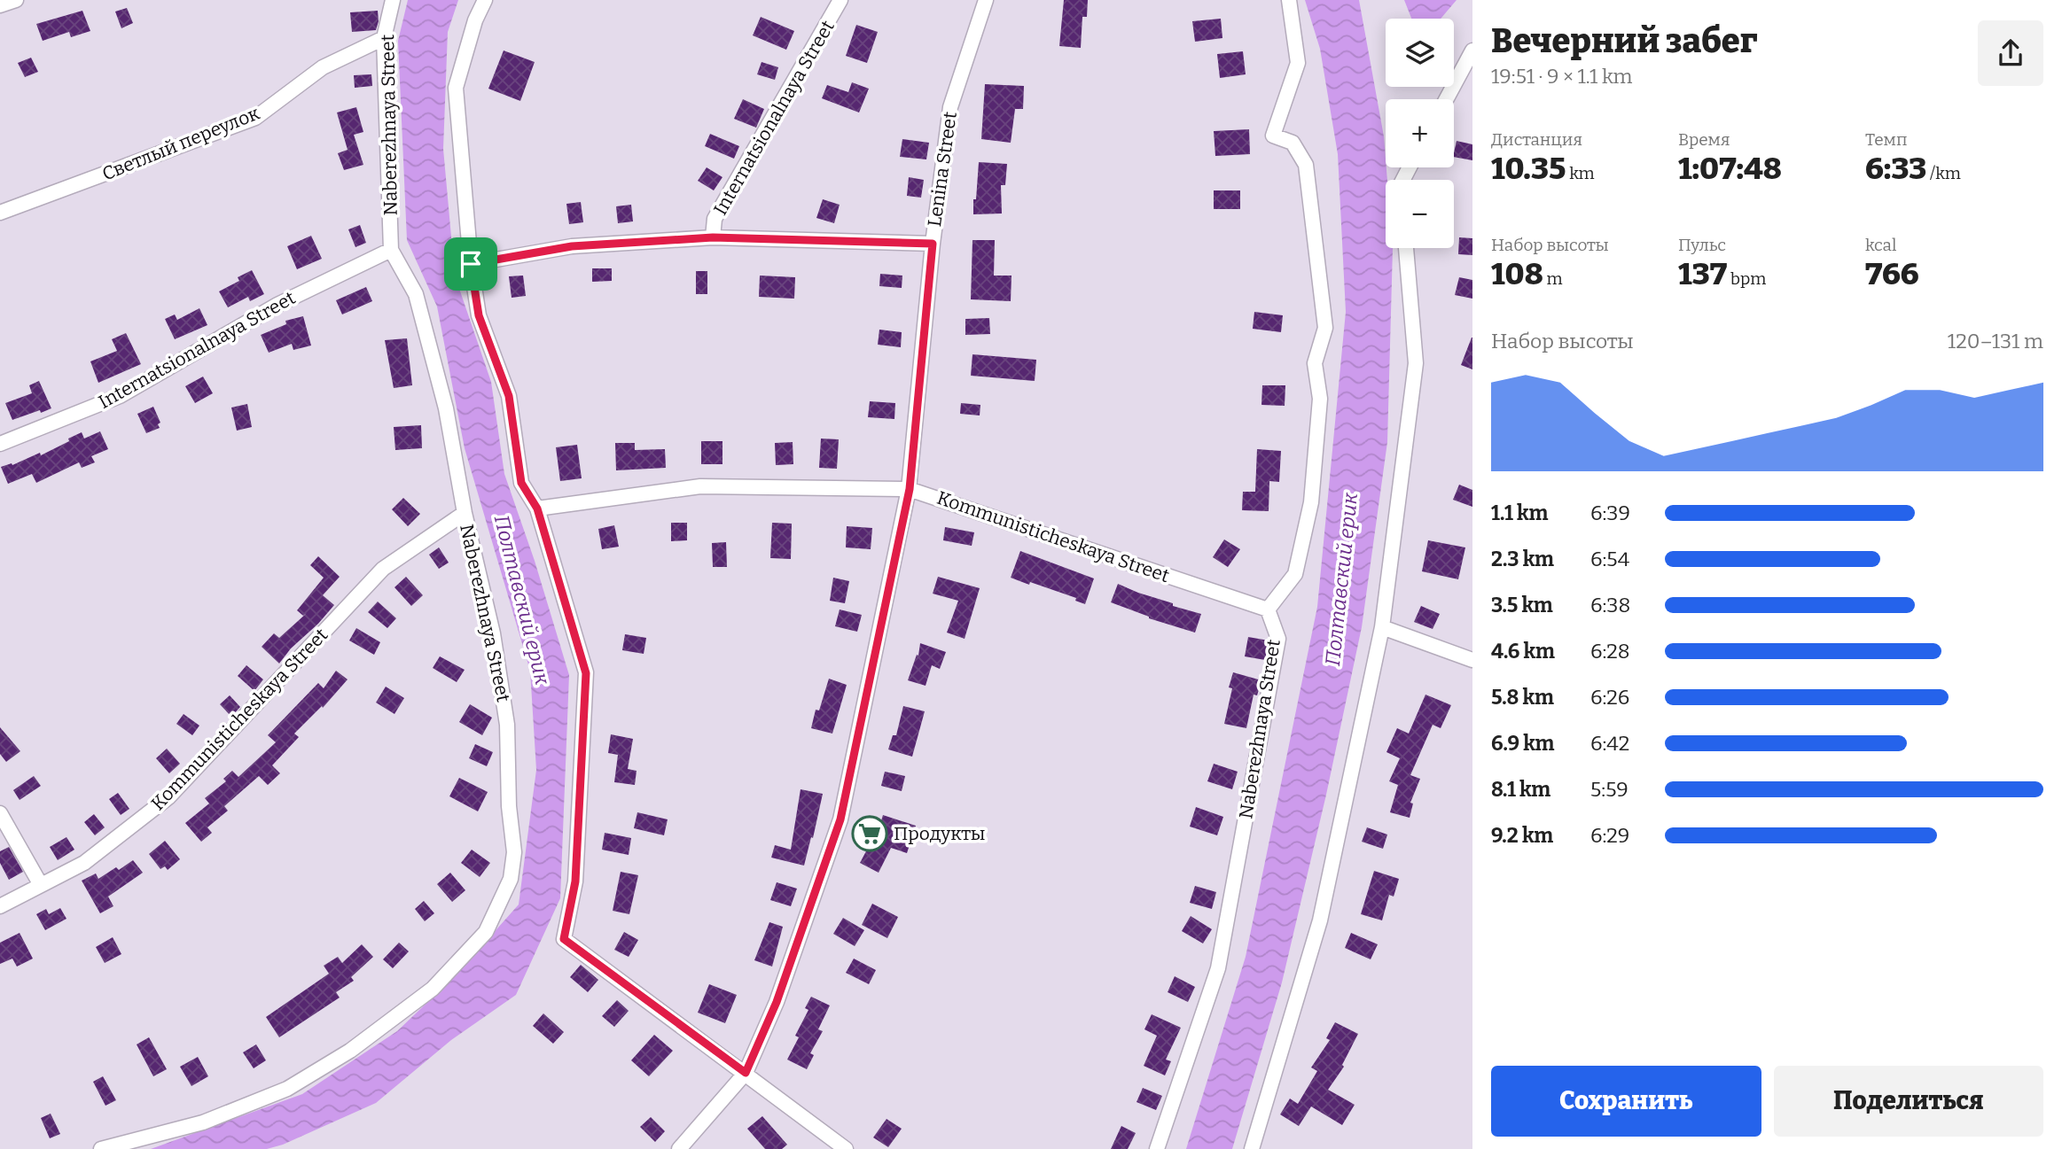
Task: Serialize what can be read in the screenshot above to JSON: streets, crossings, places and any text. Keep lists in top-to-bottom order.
{
  "streets": {
    "street": [
      "Internatsionalnaya Street",
      "Naberezhnaya Street",
      "Светлый переулок",
      "Lenina Street",
      "Kommunisticheskaya Street"
    ]
  },
  "crossings": [
    ["Internatsionalnaya Street", "Naberezhnaya Street"],
    ["Internatsionalnaya Street", "Lenina Street"],
    ["Naberezhnaya Street", "Светлый переулок"],
    ["Naberezhnaya Street", "Kommunisticheskaya Street"],
    ["Lenina Street", "Kommunisticheskaya Street"]
  ],
  "water": ["Полтавский ерик"],
  "places": {
    "supermarket": ["Продукты"]
  },
  "page": {
    "heading": ["Вечерний забег", "19:51 · 9 × 1.1 km"],
    "map_buttons": ["+", "−"],
    "stats": [
      ["Дистанция", "10.35 km"],
      ["Время", "1:07:48"],
      ["Темп", "6:33 /km"],
      ["Набор высоты", "108 m"],
      ["Пульс", "137 bpm"],
      ["kcal", "766"]
    ],
    "chart": ["Набор высоты", "120–131 m"],
    "list": [
      {
        "name": "1.1 km",
        "note": "6:39"
      },
      {
        "name": "2.3 km",
        "note": "6:54"
      },
      {
        "name": "3.5 km",
        "note": "6:38"
      },
      {
        "name": "4.6 km",
        "note": "6:28"
      },
      {
        "name": "5.8 km",
        "note": "6:26"
      },
      {
        "name": "6.9 km",
        "note": "6:42"
      },
      {
        "name": "8.1 km",
        "note": "5:59"
      },
      {
        "name": "9.2 km",
        "note": "6:29"
      }
    ],
    "buttons": ["Сохранить", "Поделиться"]
  }
}
